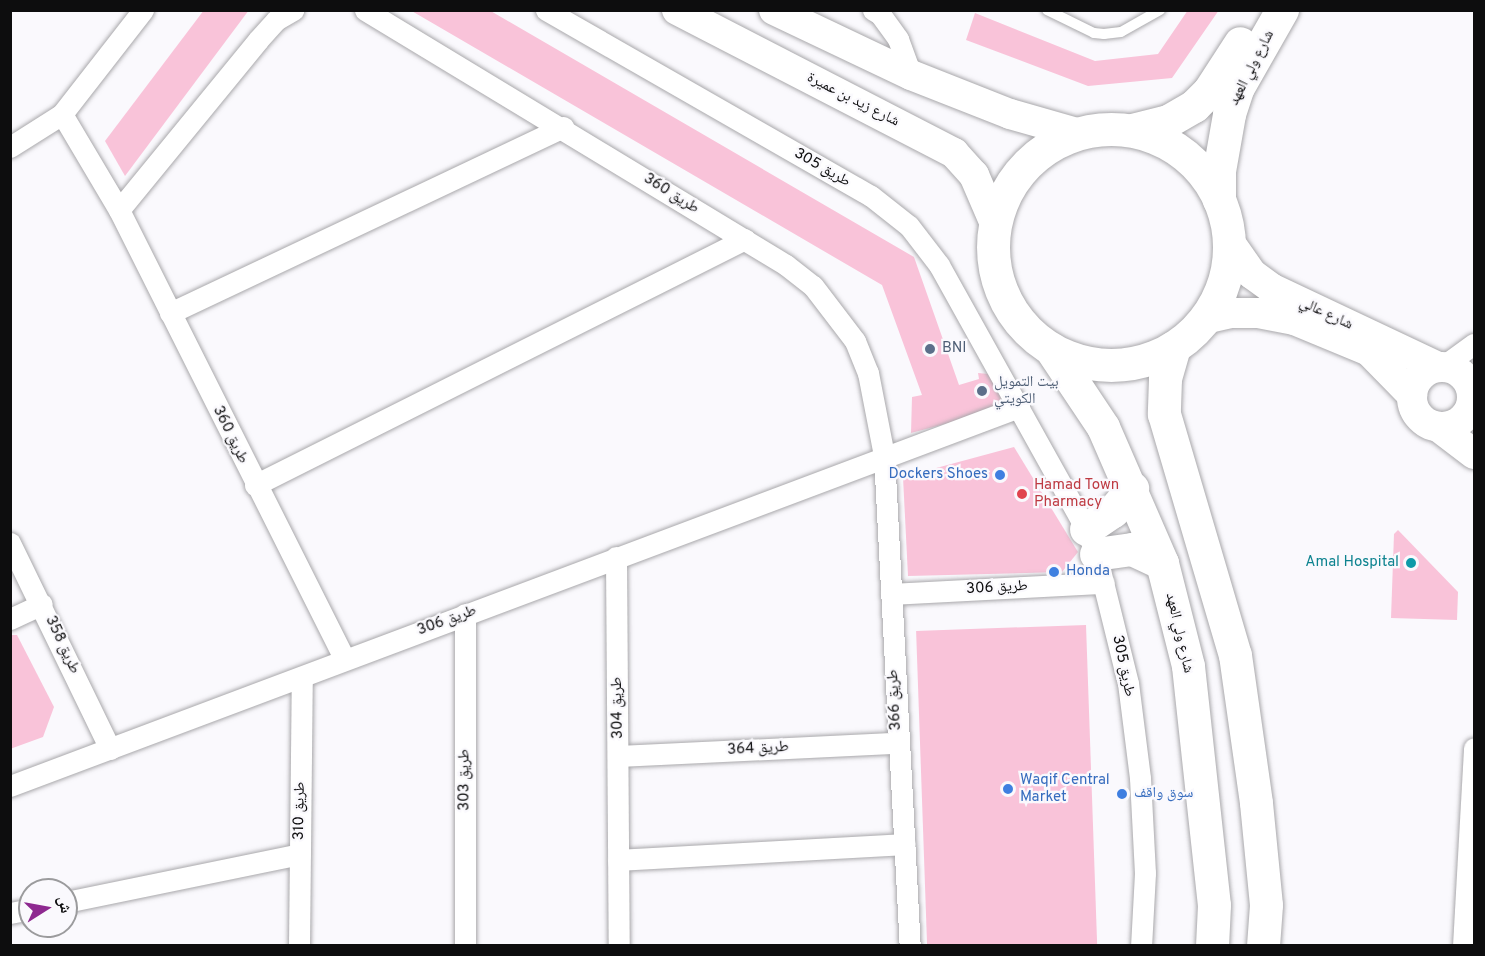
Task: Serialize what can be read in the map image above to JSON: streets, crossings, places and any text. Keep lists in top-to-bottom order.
{
  "streets": {
    "main road": ["شارع ولي العهد"],
    "street": [
      "شارع زيد بن عميرة",
      "طريق 305",
      "طريق 360",
      "شارع عالي",
      "طريق 306",
      "طريق 358",
      "طريق 366",
      "طريق 304",
      "طريق 364",
      "طريق 303",
      "طريق 310"
    ]
  },
  "crossings": [
    ["طريق 305", "طريق 306"],
    ["طريق 360", "طريق 306"],
    ["طريق 360", "طريق 366"],
    ["طريق 306", "طريق 358"],
    ["طريق 306", "طريق 366"],
    ["طريق 306", "طريق 304"],
    ["طريق 306", "طريق 303"],
    ["طريق 306", "طريق 310"],
    ["طريق 366", "طريق 364"],
    ["طريق 304", "طريق 364"]
  ],
  "places": [
    "BNI",
    "بيت التمويل الكويتي",
    "Dockers Shoes",
    "Hamad Town Pharmacy",
    "Amal Hospital",
    "Honda",
    "Waqif Central Market",
    "سوق واقف"
  ],
  "north": "right"
}
